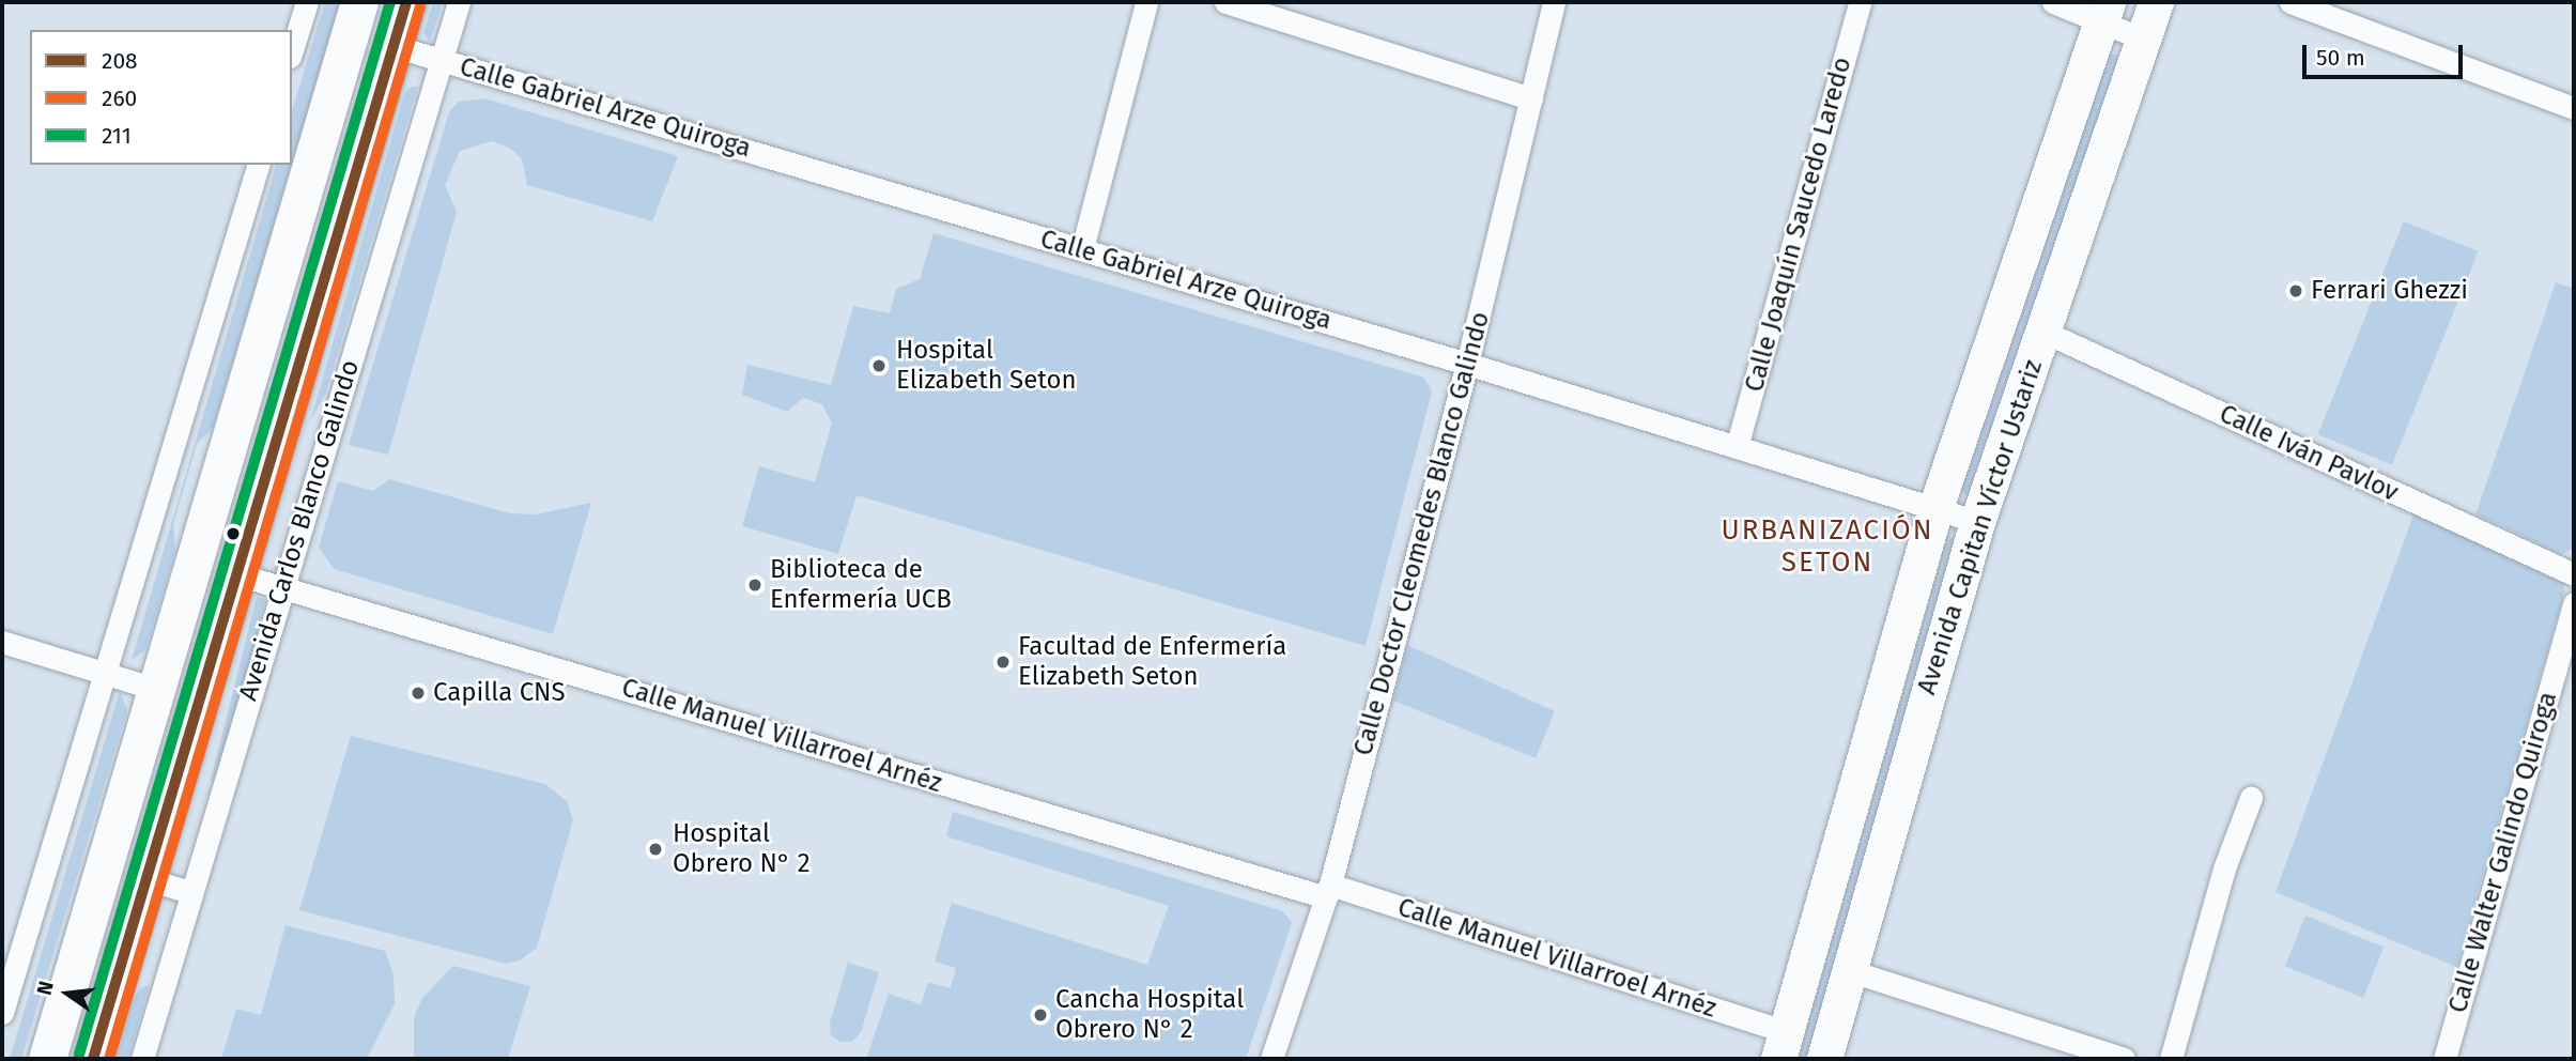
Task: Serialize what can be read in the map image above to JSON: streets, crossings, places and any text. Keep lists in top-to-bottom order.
{
  "streets": {
    "highway": ["Avenida Carlos Blanco Galindo"],
    "main road": ["Avenida Capitan Víctor Ustariz"],
    "street": [
      "Calle Gabriel Arze Quiroga",
      "Calle Joaquín Saucedo Laredo",
      "Calle Iván Pavlov",
      "Calle Doctor Cleomedes Blanco Galindo",
      "Calle Manuel Villarroel Arnéz",
      "Calle Walter Galindo Quiroga"
    ]
  },
  "crossings": [
    ["Calle Gabriel Arze Quiroga", "Calle Joaquín Saucedo Laredo"],
    ["Calle Gabriel Arze Quiroga", "Avenida Capitan Víctor Ustariz"],
    ["Calle Gabriel Arze Quiroga", "Avenida Carlos Blanco Galindo"],
    ["Calle Gabriel Arze Quiroga", "Calle Doctor Cleomedes Blanco Galindo"],
    ["Calle Iván Pavlov", "Avenida Capitan Víctor Ustariz"],
    ["Avenida Capitan Víctor Ustariz", "Calle Manuel Villarroel Arnéz"],
    ["Avenida Carlos Blanco Galindo", "Calle Manuel Villarroel Arnéz"],
    ["Calle Doctor Cleomedes Blanco Galindo", "Calle Manuel Villarroel Arnéz"]
  ],
  "districts": ["URBANIZACIÓN SETON"],
  "places": [
    "Ferrari Ghezzi",
    "Hospital Elizabeth Seton",
    "Biblioteca de Enfermería UCB",
    "Facultad de Enfermería Elizabeth Seton",
    "Capilla CNS",
    "Hospital Obrero N° 2",
    "Cancha Hospital Obrero N° 2"
  ],
  "lines": ["transit line 208", "transit line 211", "transit line 260"],
  "legend": ["208", "260", "211"],
  "scale_bar": "50 m",
  "north": "left"
}
